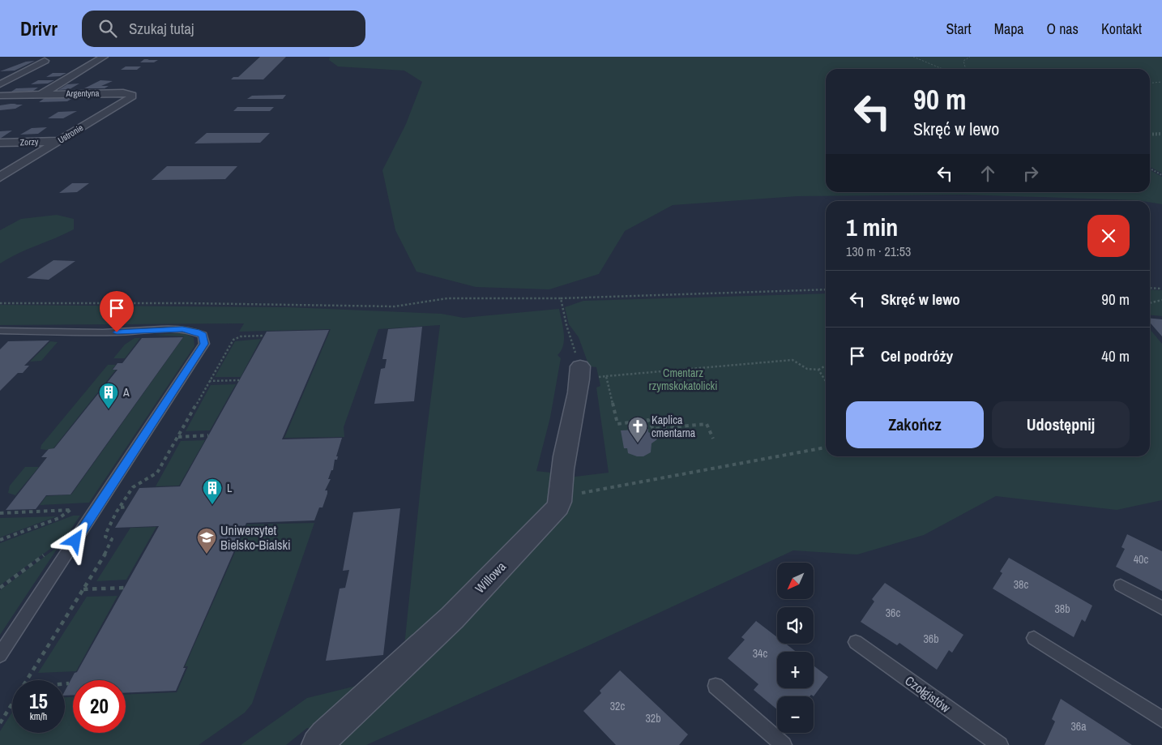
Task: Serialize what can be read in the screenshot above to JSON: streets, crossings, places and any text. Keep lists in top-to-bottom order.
{
  "streets": {
    "street": [
      "Argentyna",
      "Ustronie",
      "Zorzy",
      "Willowa"
    ],
    "lane": ["Czołgistów"]
  },
  "crossings": [
    ["Argentyna", "Ustronie"],
    ["Ustronie", "Zorzy"]
  ],
  "parks": ["Cmentarz rzymskokatolicki"],
  "places": {
    "building": ["A", "L"],
    "church": ["Kaplica cmentarna"],
    "school or university": ["Uniwersytet Bielsko-Bialski"]
  },
  "house_numbers": [
    "40c",
    "38c",
    "38b",
    "36c",
    "36b",
    "34c",
    "32c",
    "32b",
    "36a"
  ],
  "north": "bottom left",
  "page": {
    "header": "Drivr",
    "search": "Szukaj tutaj",
    "nav": [
      "Start",
      "Mapa",
      "O nas",
      "Kontakt"
    ],
    "turn": ["90 m", "Skręć w lewo"],
    "heading": ["1 min", "130 m · 21:53"],
    "list": [
      {
        "name": "Skręć w lewo",
        "value": "90 m"
      },
      {
        "name": "Cel podróży",
        "value": "40 m"
      }
    ],
    "buttons": ["Zakończ", "Udostępnij"],
    "map_buttons": ["+", "−"],
    "speed": "15 km/h",
    "limit": "20"
  }
}
